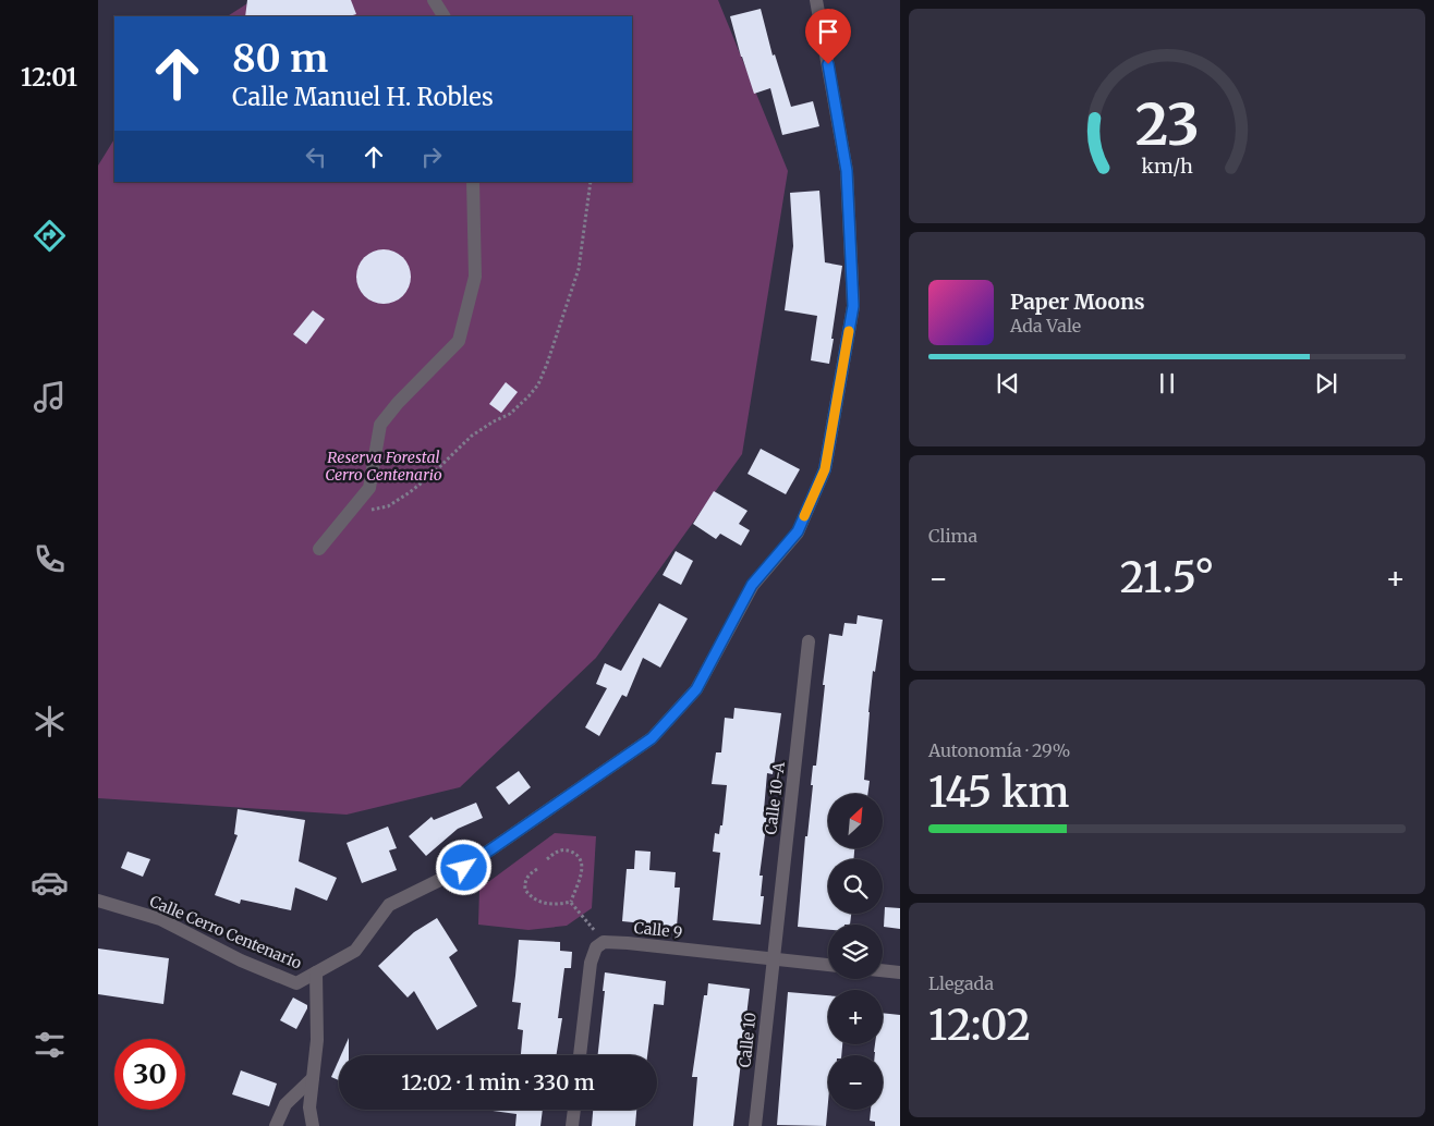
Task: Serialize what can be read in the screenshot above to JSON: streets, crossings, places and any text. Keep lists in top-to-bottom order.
{
  "streets": {
    "street": [
      "Calle 10-A",
      "Calle 9",
      "Calle Cerro Centenario",
      "Calle 10"
    ]
  },
  "crossings": [
    ["Calle 10-A", "Calle 9"],
    ["Calle 10-A", "Calle 10"],
    ["Calle 9", "Calle 10"]
  ],
  "parks": ["Reserva Forestal Cerro Centenario"],
  "north": "top right",
  "page": {
    "tabs": "12:01",
    "turn": ["80 m", "Calle Manuel H. Robles"],
    "song": ["Paper Moons", "Ada Vale"],
    "tile": [
      "Clima",
      ["Autonomía · 29%", "145 km"],
      ["Llegada", "12:02"]
    ],
    "heat": ["−", "21.5°", "+"],
    "map_buttons": ["+", "−"],
    "limit": "30",
    "trip": "12:02 · 1 min · 330 m",
    "gauge": ["23", "km/h"]
  }
}
